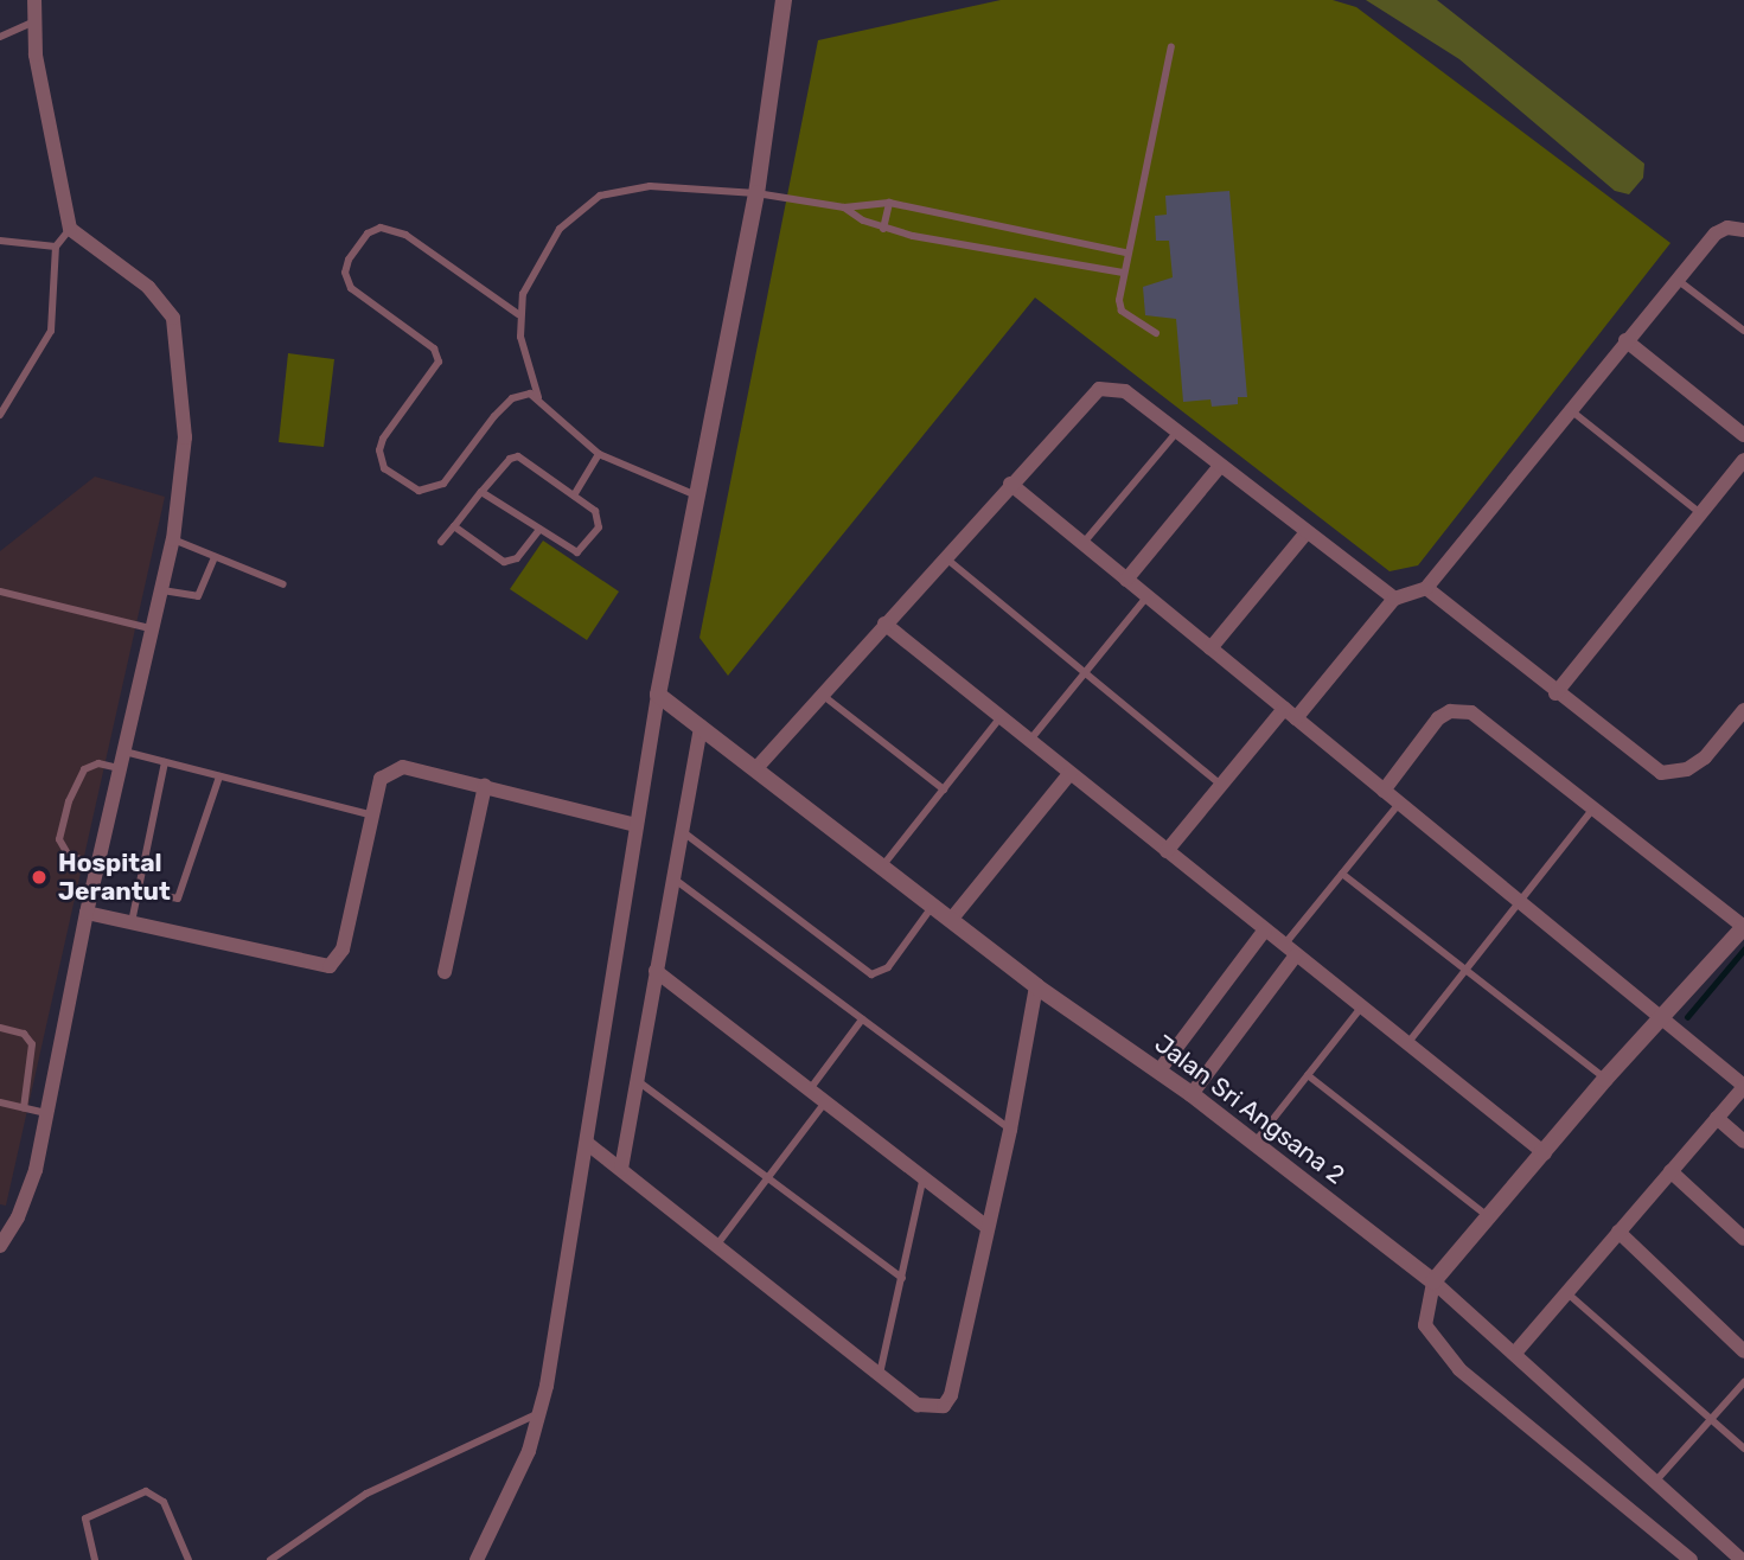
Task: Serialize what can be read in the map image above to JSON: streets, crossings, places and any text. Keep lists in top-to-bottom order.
{
  "streets": {
    "street": ["Jalan Sri Angsana 2"]
  },
  "places": ["Hospital Jerantut"]
}
